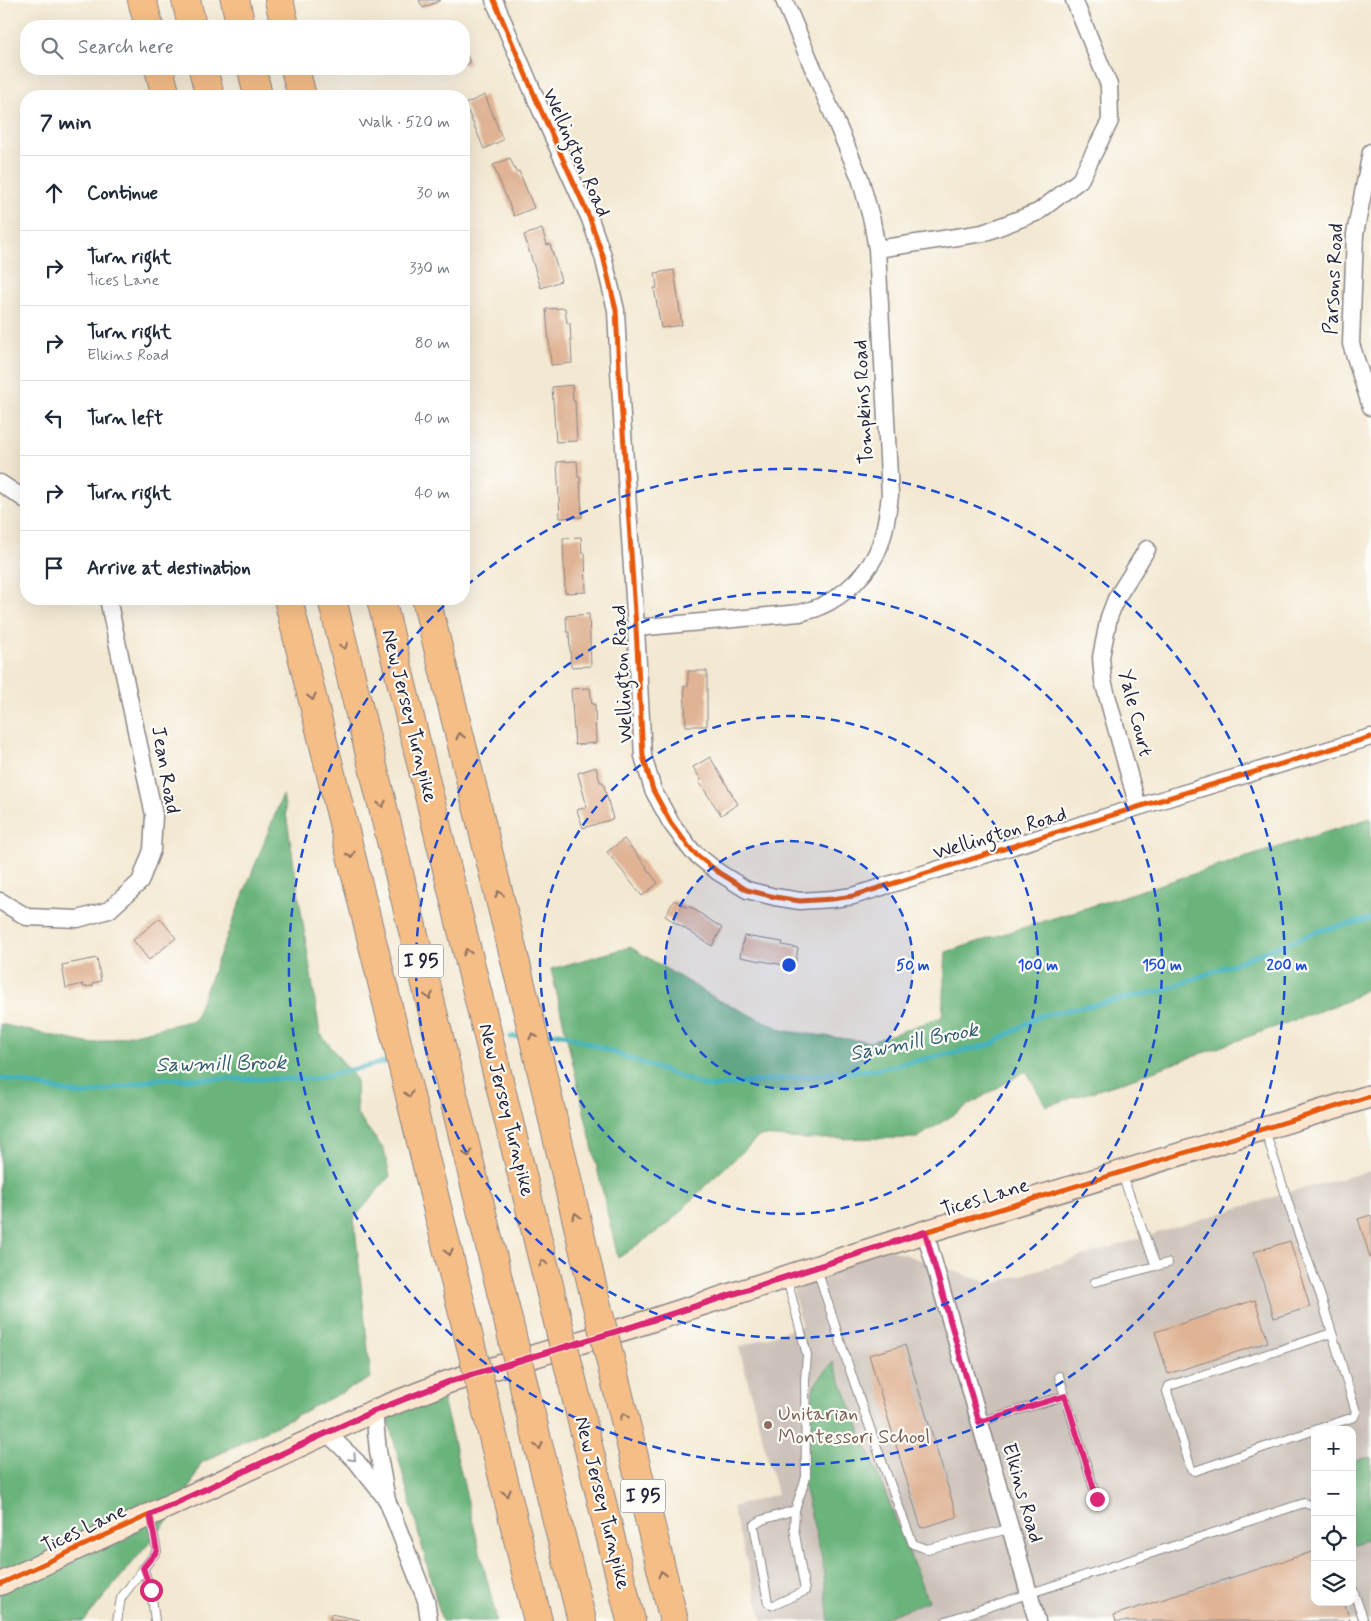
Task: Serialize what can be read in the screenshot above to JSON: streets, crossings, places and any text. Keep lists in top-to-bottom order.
{
  "streets": {
    "highway": ["New Jersey Turnpike", "I 95"],
    "street": [
      "Wellington Road",
      "Parsons Road",
      "Tompkins Road",
      "Yale Court",
      "Jean Road",
      "Tices Lane",
      "Elkins Road"
    ]
  },
  "crossings": [
    ["Wellington Road", "Tompkins Road"],
    ["Wellington Road", "Yale Court"],
    ["Tices Lane", "Elkins Road"]
  ],
  "water": ["Sawmill Brook"],
  "places": ["Unitarian Montessori School"],
  "page": {
    "search": "Search here",
    "heading": ["7 min", "Walk · 520 m"],
    "list": [
      ["Continue", "30 m"],
      ["Turn right", "Tices Lane", "330 m"],
      ["Turn right", "Elkins Road", "80 m"],
      ["Turn left", "40 m"],
      ["Turn right", "40 m"],
      "Arrive at destination"
    ],
    "map_buttons": ["+", "−"]
  },
  "rings": [
    "50 m",
    "100 m",
    "150 m",
    "200 m"
  ]
}
